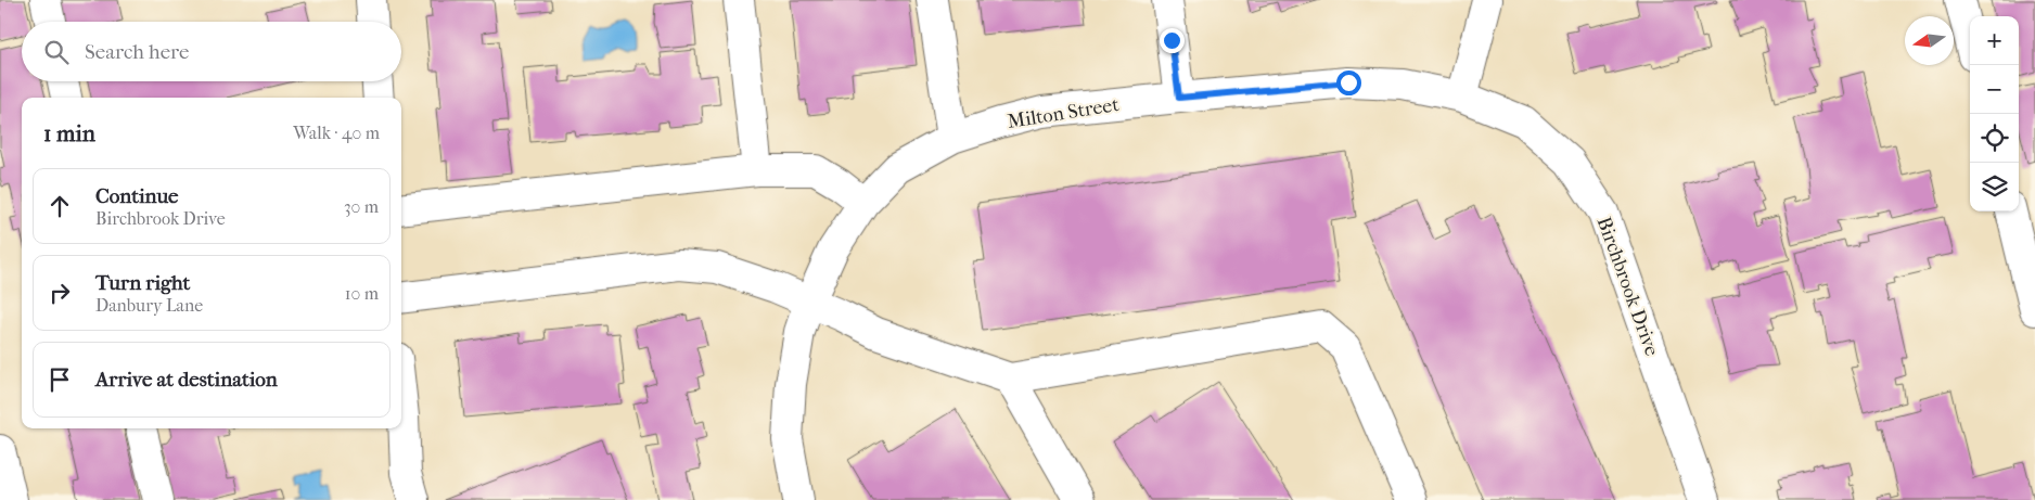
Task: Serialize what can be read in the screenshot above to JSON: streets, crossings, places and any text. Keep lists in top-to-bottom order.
{
  "streets": {
    "street": ["Milton Street", "Birchbrook Drive"]
  },
  "crossings": [
    ["Milton Street", "Birchbrook Drive"]
  ],
  "north": "left",
  "page": {
    "map_buttons": ["+", "−"],
    "search": "Search here",
    "heading": ["1 min", "Walk · 40 m"],
    "list": [
      ["Continue", "Birchbrook Drive", "30 m"],
      ["Turn right", "Danbury Lane", "10 m"],
      "Arrive at destination"
    ]
  }
}
